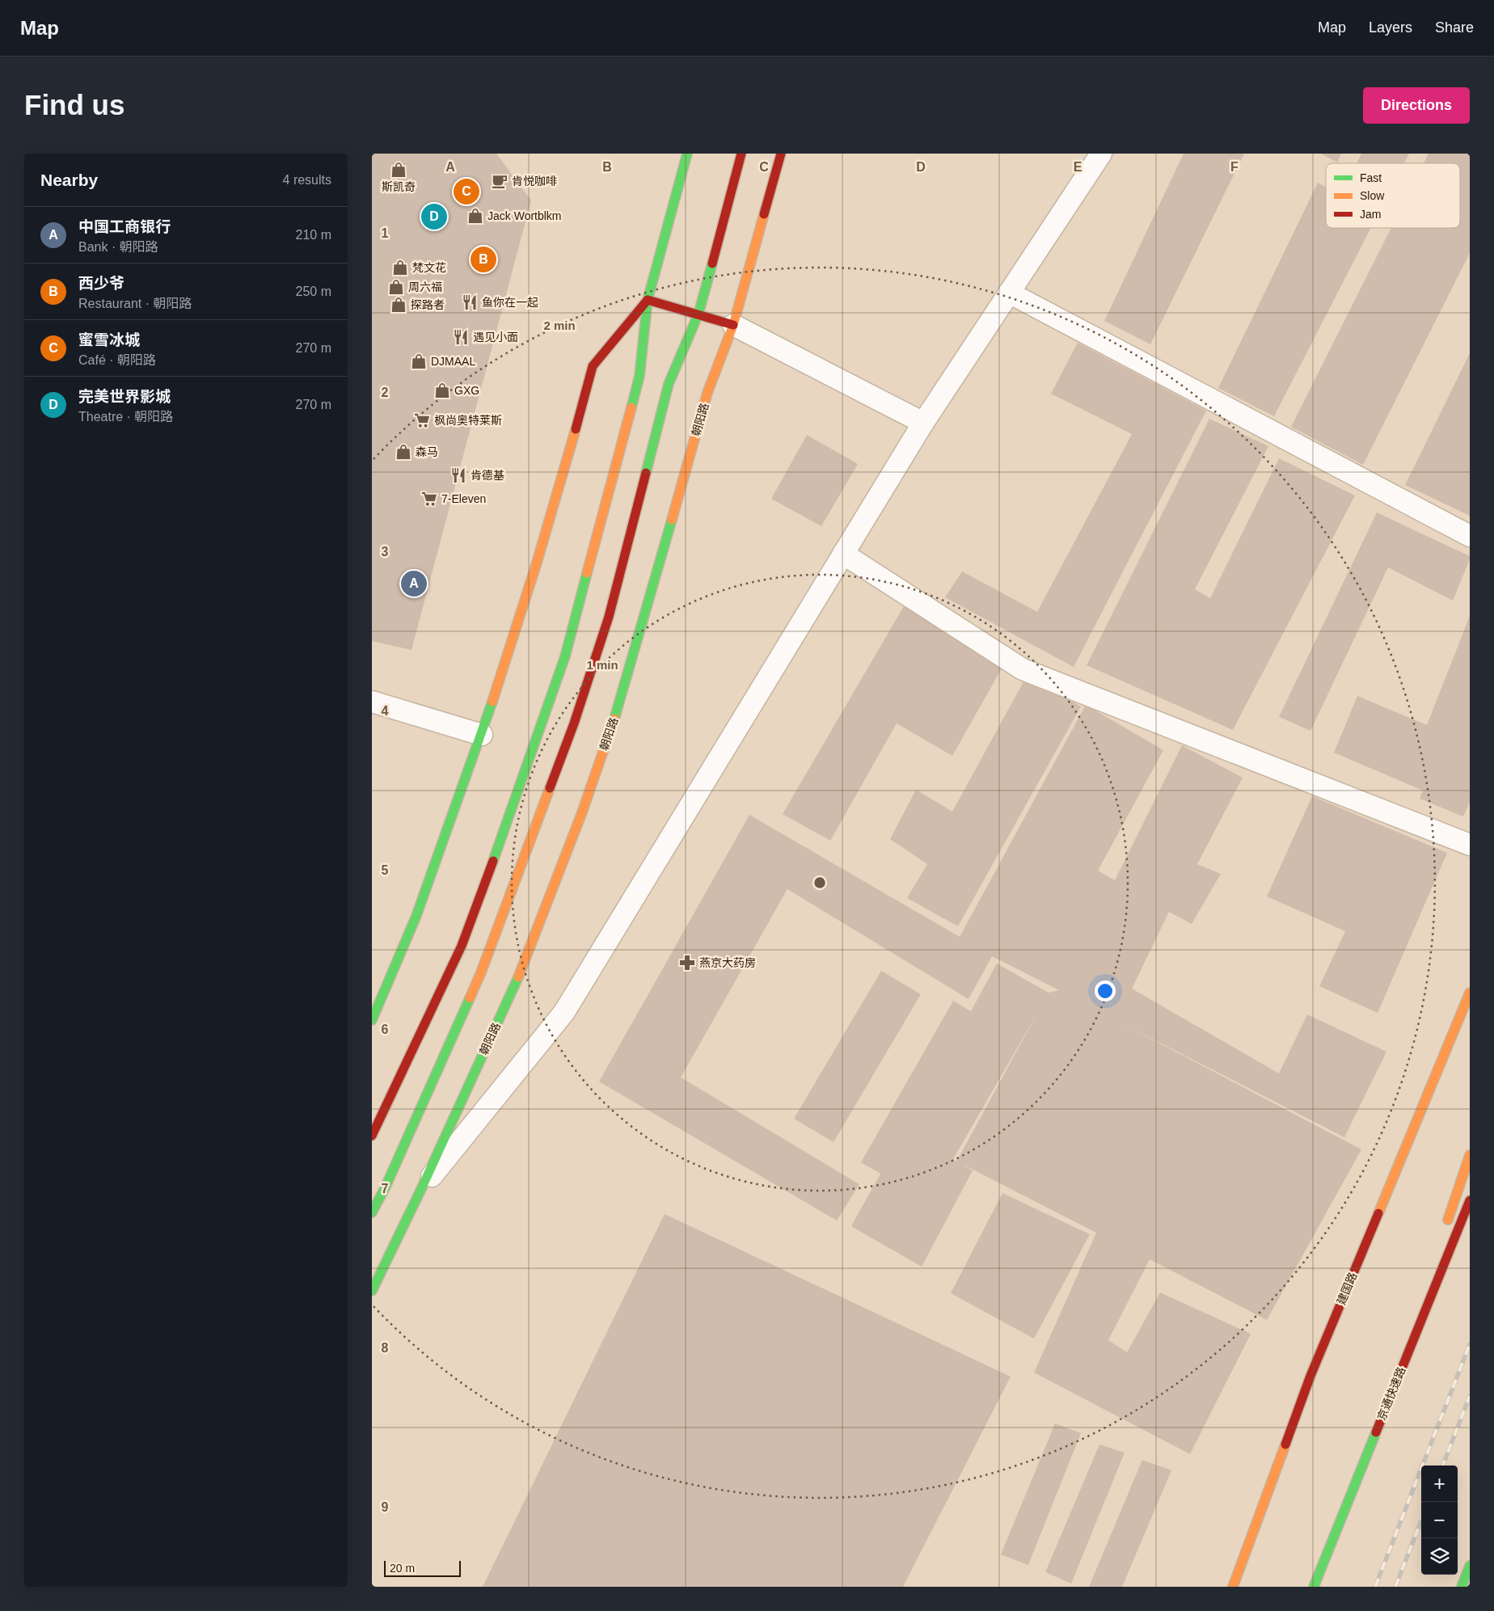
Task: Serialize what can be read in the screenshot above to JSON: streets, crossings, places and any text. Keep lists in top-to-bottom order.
{
  "streets": {
    "main road": ["朝阳路", "建国路", "京通快速路"]
  },
  "places": {
    "shop": [
      "斯凯奇",
      "Jack Wortblkm",
      "梵文花",
      "周六福",
      "探路者",
      "DJMAAL",
      "GXG",
      "森马"
    ],
    "cafe": ["肯悦咖啡"],
    "restaurant": ["鱼你在一起", "遇见小面", "肯德基"],
    "supermarket": ["枫尚奥特莱斯", "7-Eleven"],
    "pharmacy": ["燕京大药房"]
  },
  "legend": ["Fast", "Slow", "Jam"],
  "scale_bar": "20 m",
  "page": {
    "header": "Map",
    "nav": ["Map", "Layers", "Share"],
    "buttons": "Directions",
    "title": "Find us",
    "heading": ["Nearby", "4 results"],
    "pins": [
      "C",
      "D",
      "B",
      "A"
    ],
    "list": [
      {
        "mark": "A",
        "name": "中国工商银行",
        "note": "Bank · 朝阳路",
        "value": "210 m"
      },
      {
        "mark": "B",
        "name": "西少爷",
        "note": "Restaurant · 朝阳路",
        "value": "250 m"
      },
      {
        "mark": "C",
        "name": "蜜雪冰城",
        "note": "Café · 朝阳路",
        "value": "270 m"
      },
      {
        "mark": "D",
        "name": "完美世界影城",
        "note": "Theatre · 朝阳路",
        "value": "270 m"
      }
    ],
    "map_buttons": ["+", "−"],
    "scale": "20 m"
  },
  "grid": {
    "columns": [
      "A",
      "B",
      "C",
      "D",
      "E",
      "F"
    ],
    "rows": [
      "1",
      "2",
      "3",
      "4",
      "5",
      "6",
      "7",
      "8",
      "9"
    ]
  },
  "rings": ["2 min", "1 min"]
}
